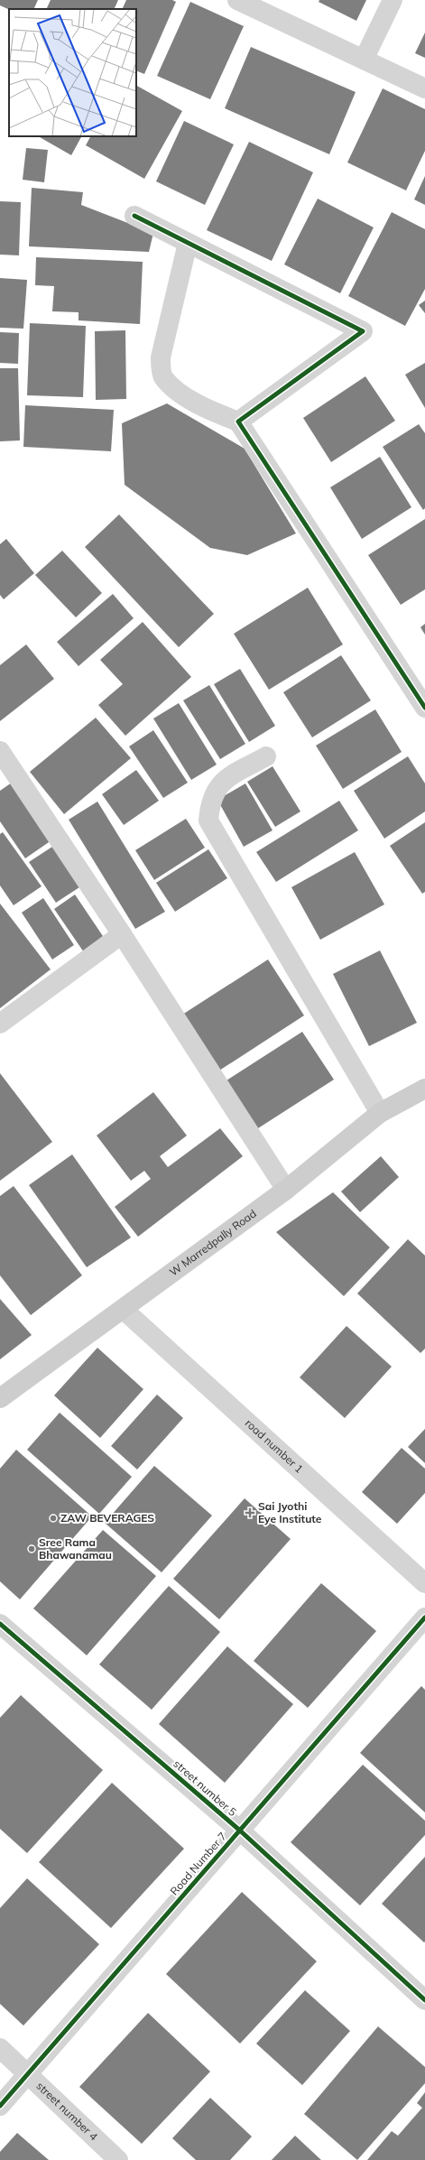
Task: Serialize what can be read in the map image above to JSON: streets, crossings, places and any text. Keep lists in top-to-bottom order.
{
  "streets": {
    "main road": ["W Marredpally Road"],
    "street": [
      "road number 1",
      "street number 5",
      "Road Number 7",
      "street number 4"
    ]
  },
  "crossings": [
    ["W Marredpally Road", "road number 1"],
    ["street number 5", "Road Number 7"],
    ["Road Number 7", "street number 4"]
  ],
  "places": {
    "health": ["Sai Jyothi Eye Institute"],
    "other": ["ZAW BEVERAGES", "Sree Rama Bhawanamau"]
  }
}
